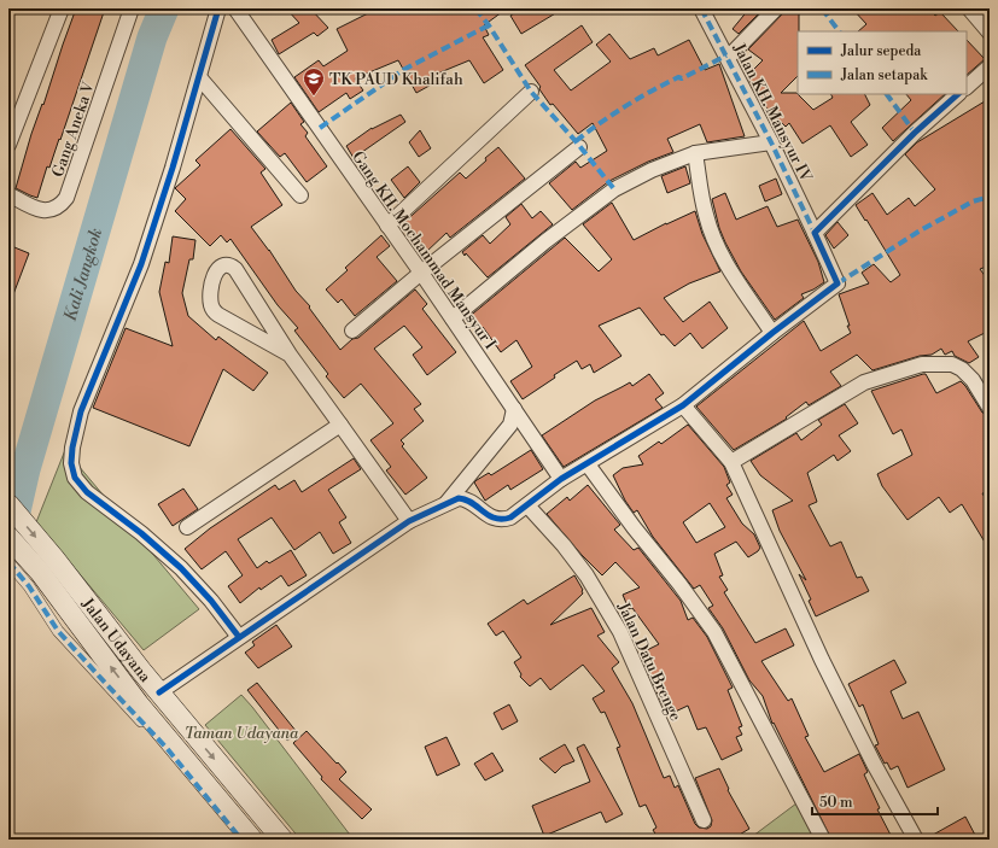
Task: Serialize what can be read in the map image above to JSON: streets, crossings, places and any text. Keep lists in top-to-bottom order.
{
  "streets": {
    "main road": ["Jalan Udayana"],
    "street": [
      "Jalan KH. Mansyur IV",
      "Gang Aneka V",
      "Gang KH. Mochammad Mansyur I",
      "Jalan Datu Brenge"
    ]
  },
  "water": ["Kali Jangkok"],
  "parks": ["Taman Udayana"],
  "places": {
    "school or university": ["TK PAUD Khalifah"]
  },
  "legend": ["Jalur sepeda", "Jalan setapak"],
  "scale_bar": "50 m"
}
